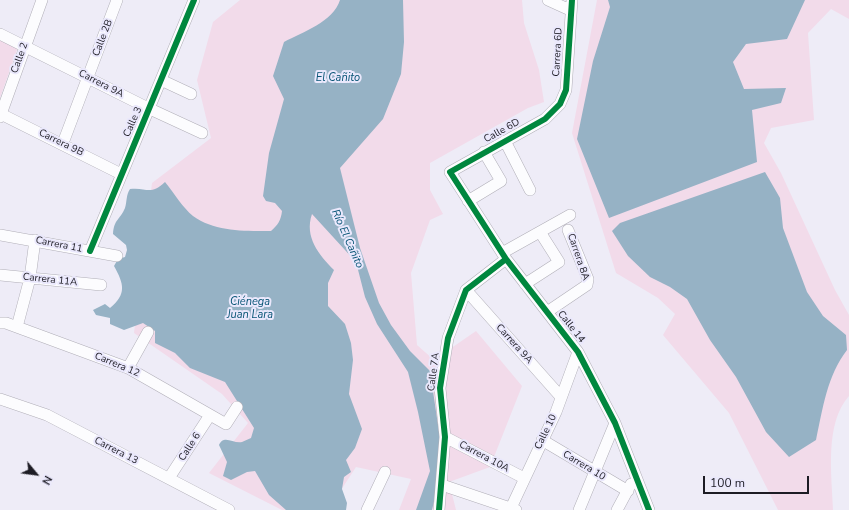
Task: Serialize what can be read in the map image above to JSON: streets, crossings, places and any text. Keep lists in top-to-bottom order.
{
  "streets": {
    "street": [
      "Calle 2B",
      "Carrera 6D",
      "Calle 2",
      "Carrera 9A",
      "Calle 3",
      "Calle 6D",
      "Carrera 9B",
      "Carrera 11",
      "Carrera 8A",
      "Carrera 11A",
      "Calle 14",
      "Carrera 12",
      "Calle 7A",
      "Calle 10",
      "Calle 6",
      "Carrera 13",
      "Carrera 10A",
      "Carrera 10"
    ]
  },
  "crossings": [
    ["Calle 2B", "Carrera 9A"],
    ["Calle 2B", "Carrera 9B"],
    ["Carrera 6D", "Calle 6D"],
    ["Calle 2", "Carrera 9A"],
    ["Calle 2", "Carrera 9B"],
    ["Carrera 9A", "Calle 3"],
    ["Carrera 9A", "Calle 7A"],
    ["Carrera 9A", "Calle 10"],
    ["Calle 3", "Carrera 9B"],
    ["Calle 3", "Carrera 11"],
    ["Calle 6D", "Calle 14"],
    ["Carrera 8A", "Calle 14"],
    ["Calle 14", "Calle 10"],
    ["Carrera 12", "Calle 6"],
    ["Calle 7A", "Carrera 10A"],
    ["Calle 10", "Carrera 10A"],
    ["Calle 10", "Carrera 10"],
    ["Calle 6", "Carrera 13"]
  ],
  "water": ["El Cañito", "Río El Cañito", "Ciénega Juan Lara"],
  "scale_bar": "100 m",
  "north": "bottom right"
}
